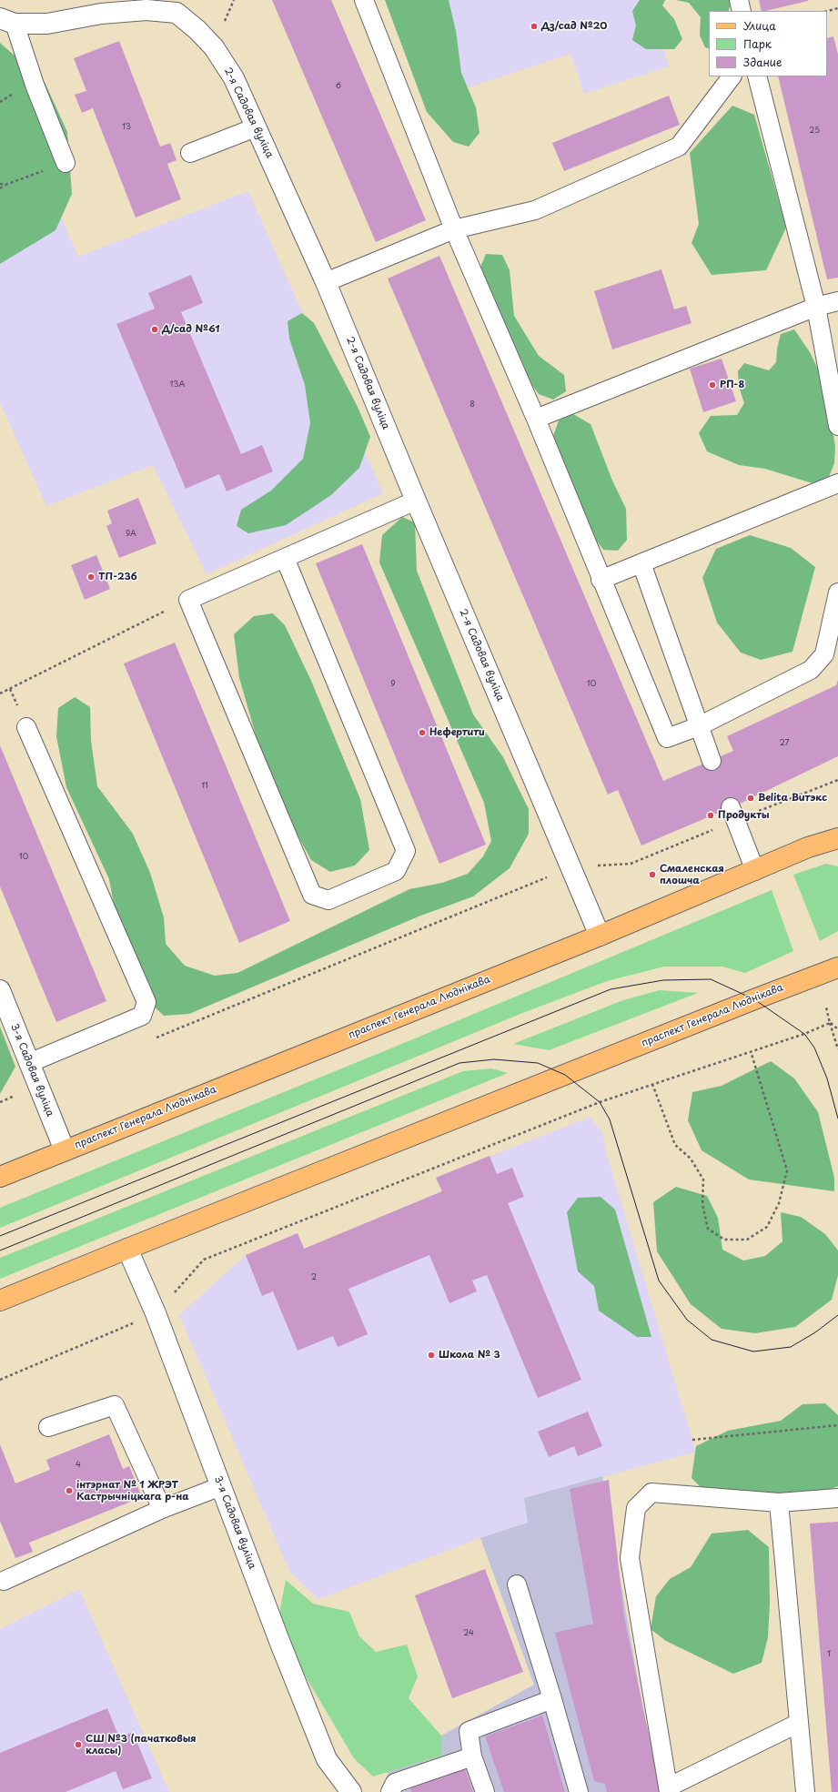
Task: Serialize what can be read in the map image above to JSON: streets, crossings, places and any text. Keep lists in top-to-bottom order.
{
  "streets": {
    "main road": ["праспект Генерала Люднікава"],
    "street": ["2-я Садовая вуліца", "3-я Садовая вуліца"]
  },
  "crossings": [
    ["2-я Садовая вуліца", "праспект Генерала Люднікава"],
    ["праспект Генерала Люднікава", "3-я Садовая вуліца"]
  ],
  "places": [
    "Дз/сад №20",
    "Д/сад №61",
    "РП-8",
    "ТП-236",
    "Нефертити",
    "Belita Витэкс",
    "Продукты",
    "Смаленская плошча",
    "Школа № 3",
    "інтэрнат № 1 ЖРЭТ Кастрычніцкага р-на",
    "СШ №3 (пачатковыя класы)"
  ],
  "house_numbers": [
    "6",
    "13",
    "25",
    "13А",
    "8",
    "9А",
    "9",
    "10",
    "27",
    "11",
    "10",
    "2",
    "4",
    "24",
    "1"
  ],
  "legend": ["Улица", "Парк", "Здание"]
}
